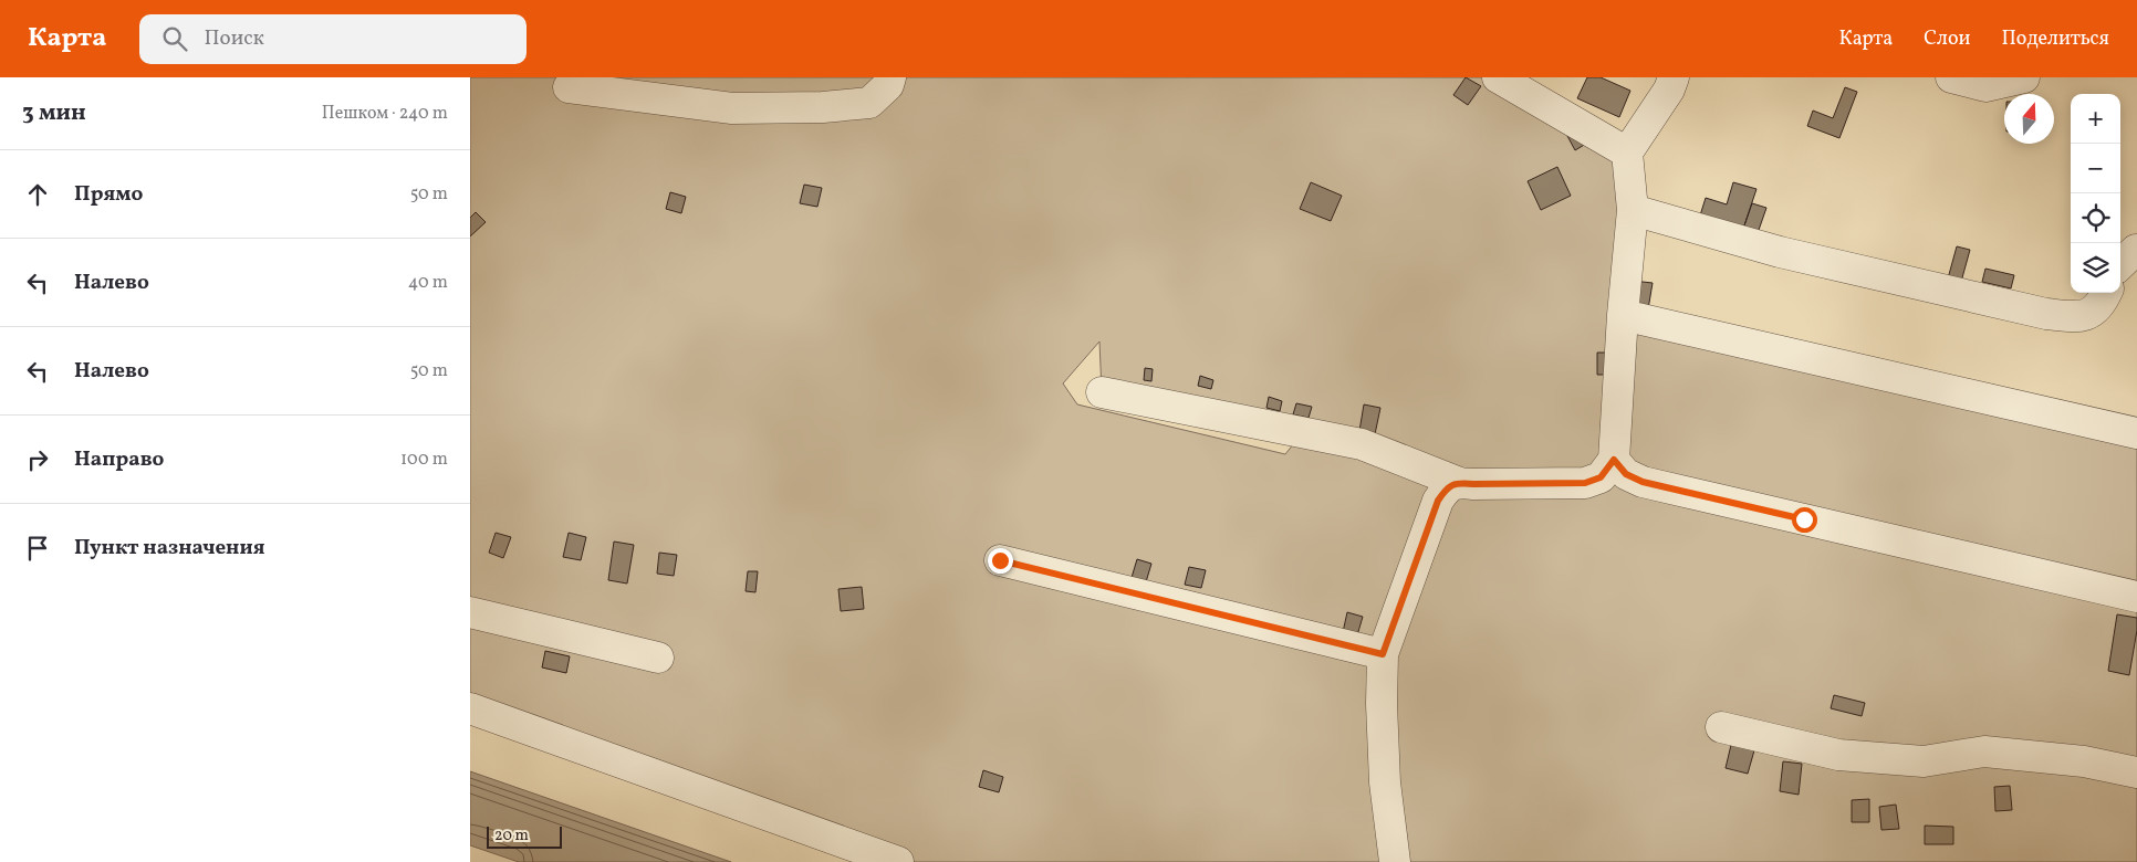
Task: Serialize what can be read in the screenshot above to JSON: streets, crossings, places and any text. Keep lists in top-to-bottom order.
{
  "scale_bar": "20 m",
  "north": "top",
  "page": {
    "header": "Карта",
    "search": "Поиск",
    "nav": ["Карта", "Слои", "Поделиться"],
    "heading": ["3 мин", "Пешком · 240 m"],
    "map_buttons": ["+", "−"],
    "list": [
      ["Прямо", "50 m"],
      ["Налево", "40 m"],
      ["Налево", "50 m"],
      ["Направо", "100 m"],
      "Пункт назначения"
    ],
    "scale": "20 m"
  }
}
